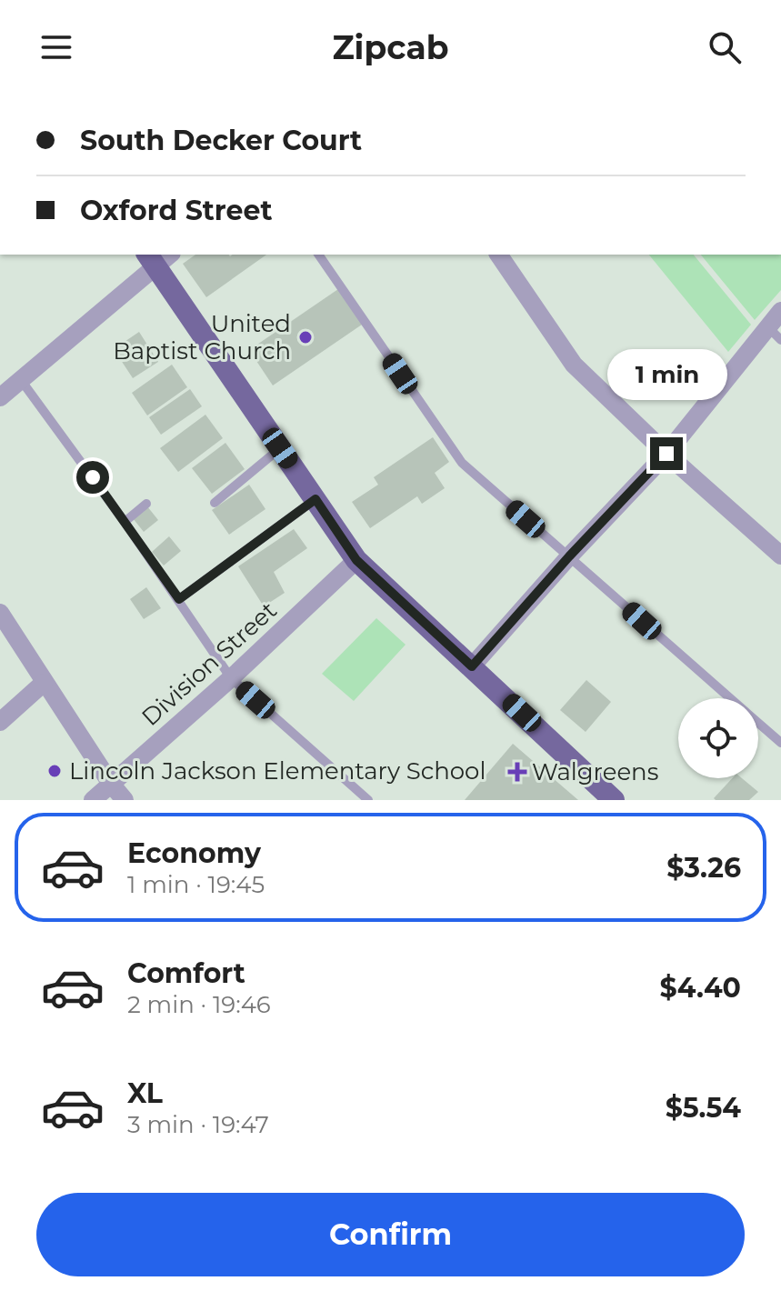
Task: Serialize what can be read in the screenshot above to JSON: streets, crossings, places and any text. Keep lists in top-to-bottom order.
{
  "streets": {
    "street": ["Division Street"]
  },
  "places": {
    "other": ["United Baptist Church", "Lincoln Jackson Elementary School"],
    "health": ["Walgreens"]
  },
  "page": {
    "header": "Zipcab",
    "banner": ["South Decker Court", "Oxford Street"],
    "bubble": "1 min",
    "list": [
      {
        "name": "Economy",
        "note": "1 min · 19:45",
        "value": "$3.26"
      },
      {
        "name": "Comfort",
        "note": "2 min · 19:46",
        "value": "$4.40"
      },
      {
        "name": "XL",
        "note": "3 min · 19:47",
        "value": "$5.54"
      }
    ],
    "buttons": "Confirm"
  }
}
